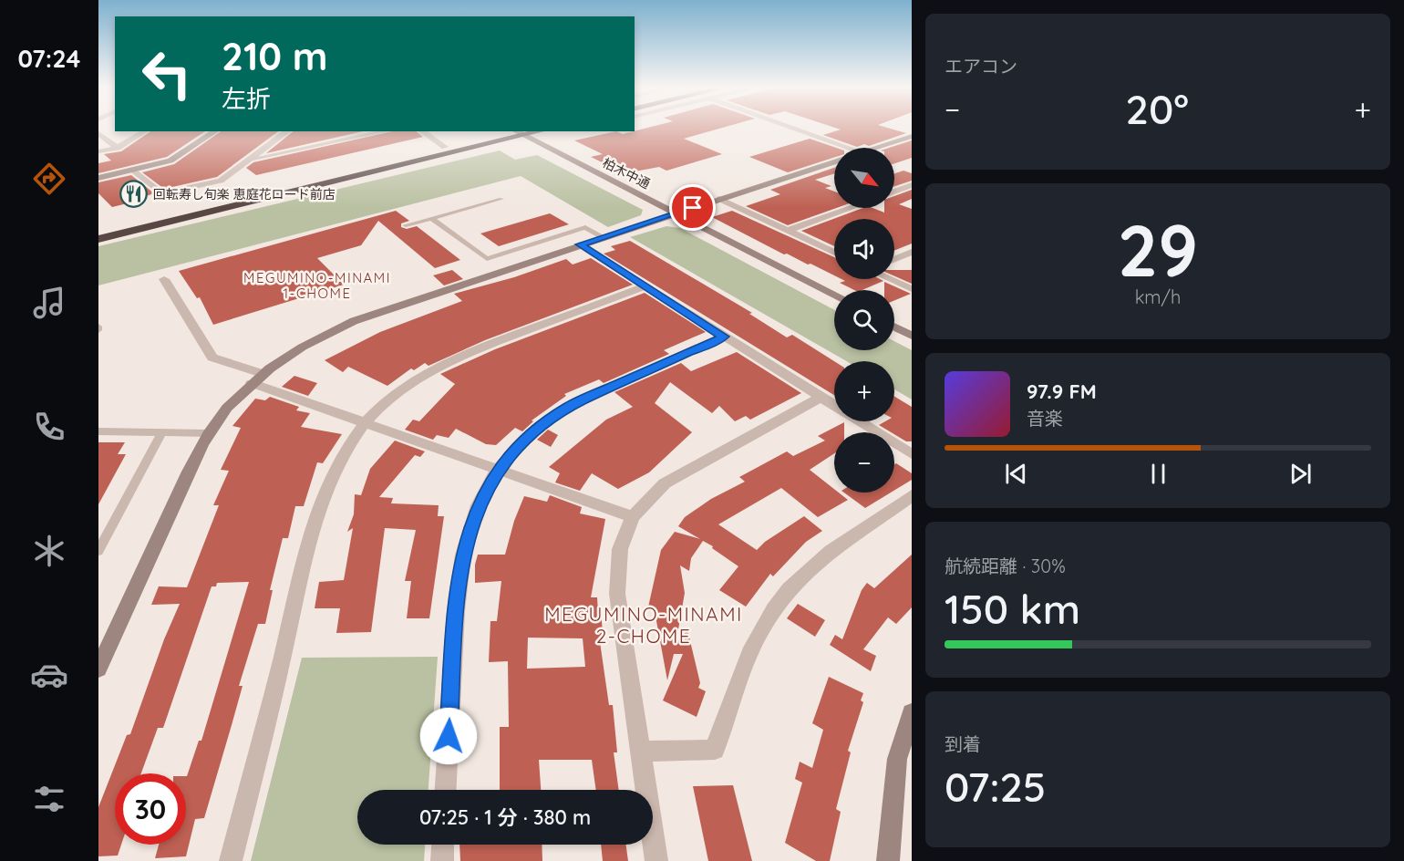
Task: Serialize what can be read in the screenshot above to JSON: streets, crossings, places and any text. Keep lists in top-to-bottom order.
{
  "streets": {
    "street": ["柏木中通"]
  },
  "districts": ["MEGUMINO-MINAMI 1-CHOME", "MEGUMINO-MINAMI 2-CHOME"],
  "places": {
    "restaurant": ["回転寿し旬楽 恵庭花ロード前店"]
  },
  "north": "bottom right",
  "page": {
    "tabs": "07:24",
    "tile": [
      "エアコン",
      ["29", "km/h"],
      ["航続距離 · 30%", "150 km"],
      ["到着", "07:25"]
    ],
    "turn": ["210 m", "左折"],
    "heat": ["−", "20°", "+"],
    "map_buttons": ["+", "−"],
    "song": ["97.9 FM", "音楽"],
    "limit": "30",
    "trip": "07:25 · 1 分 · 380 m"
  }
}
